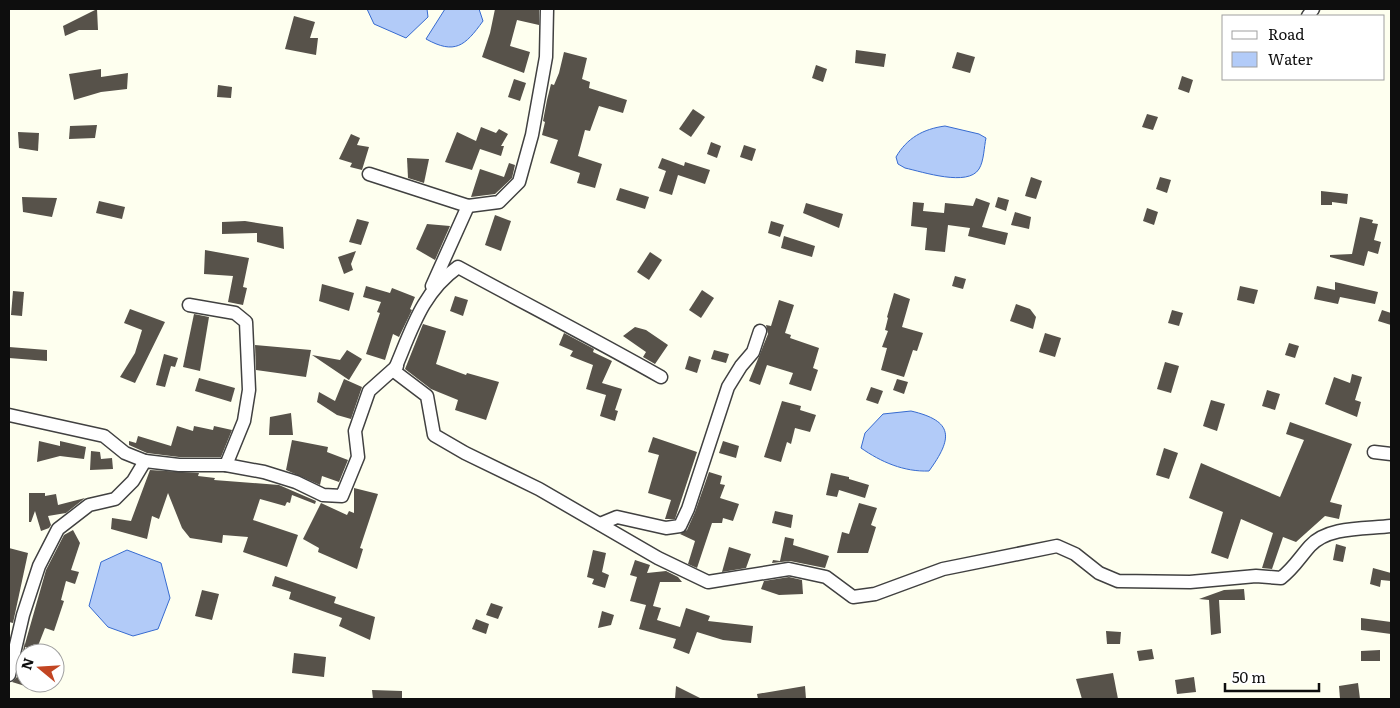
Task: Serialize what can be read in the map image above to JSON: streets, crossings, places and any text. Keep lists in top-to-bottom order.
{
  "legend": ["Road", "Water"],
  "scale_bar": "50 m",
  "north": "left"
}
